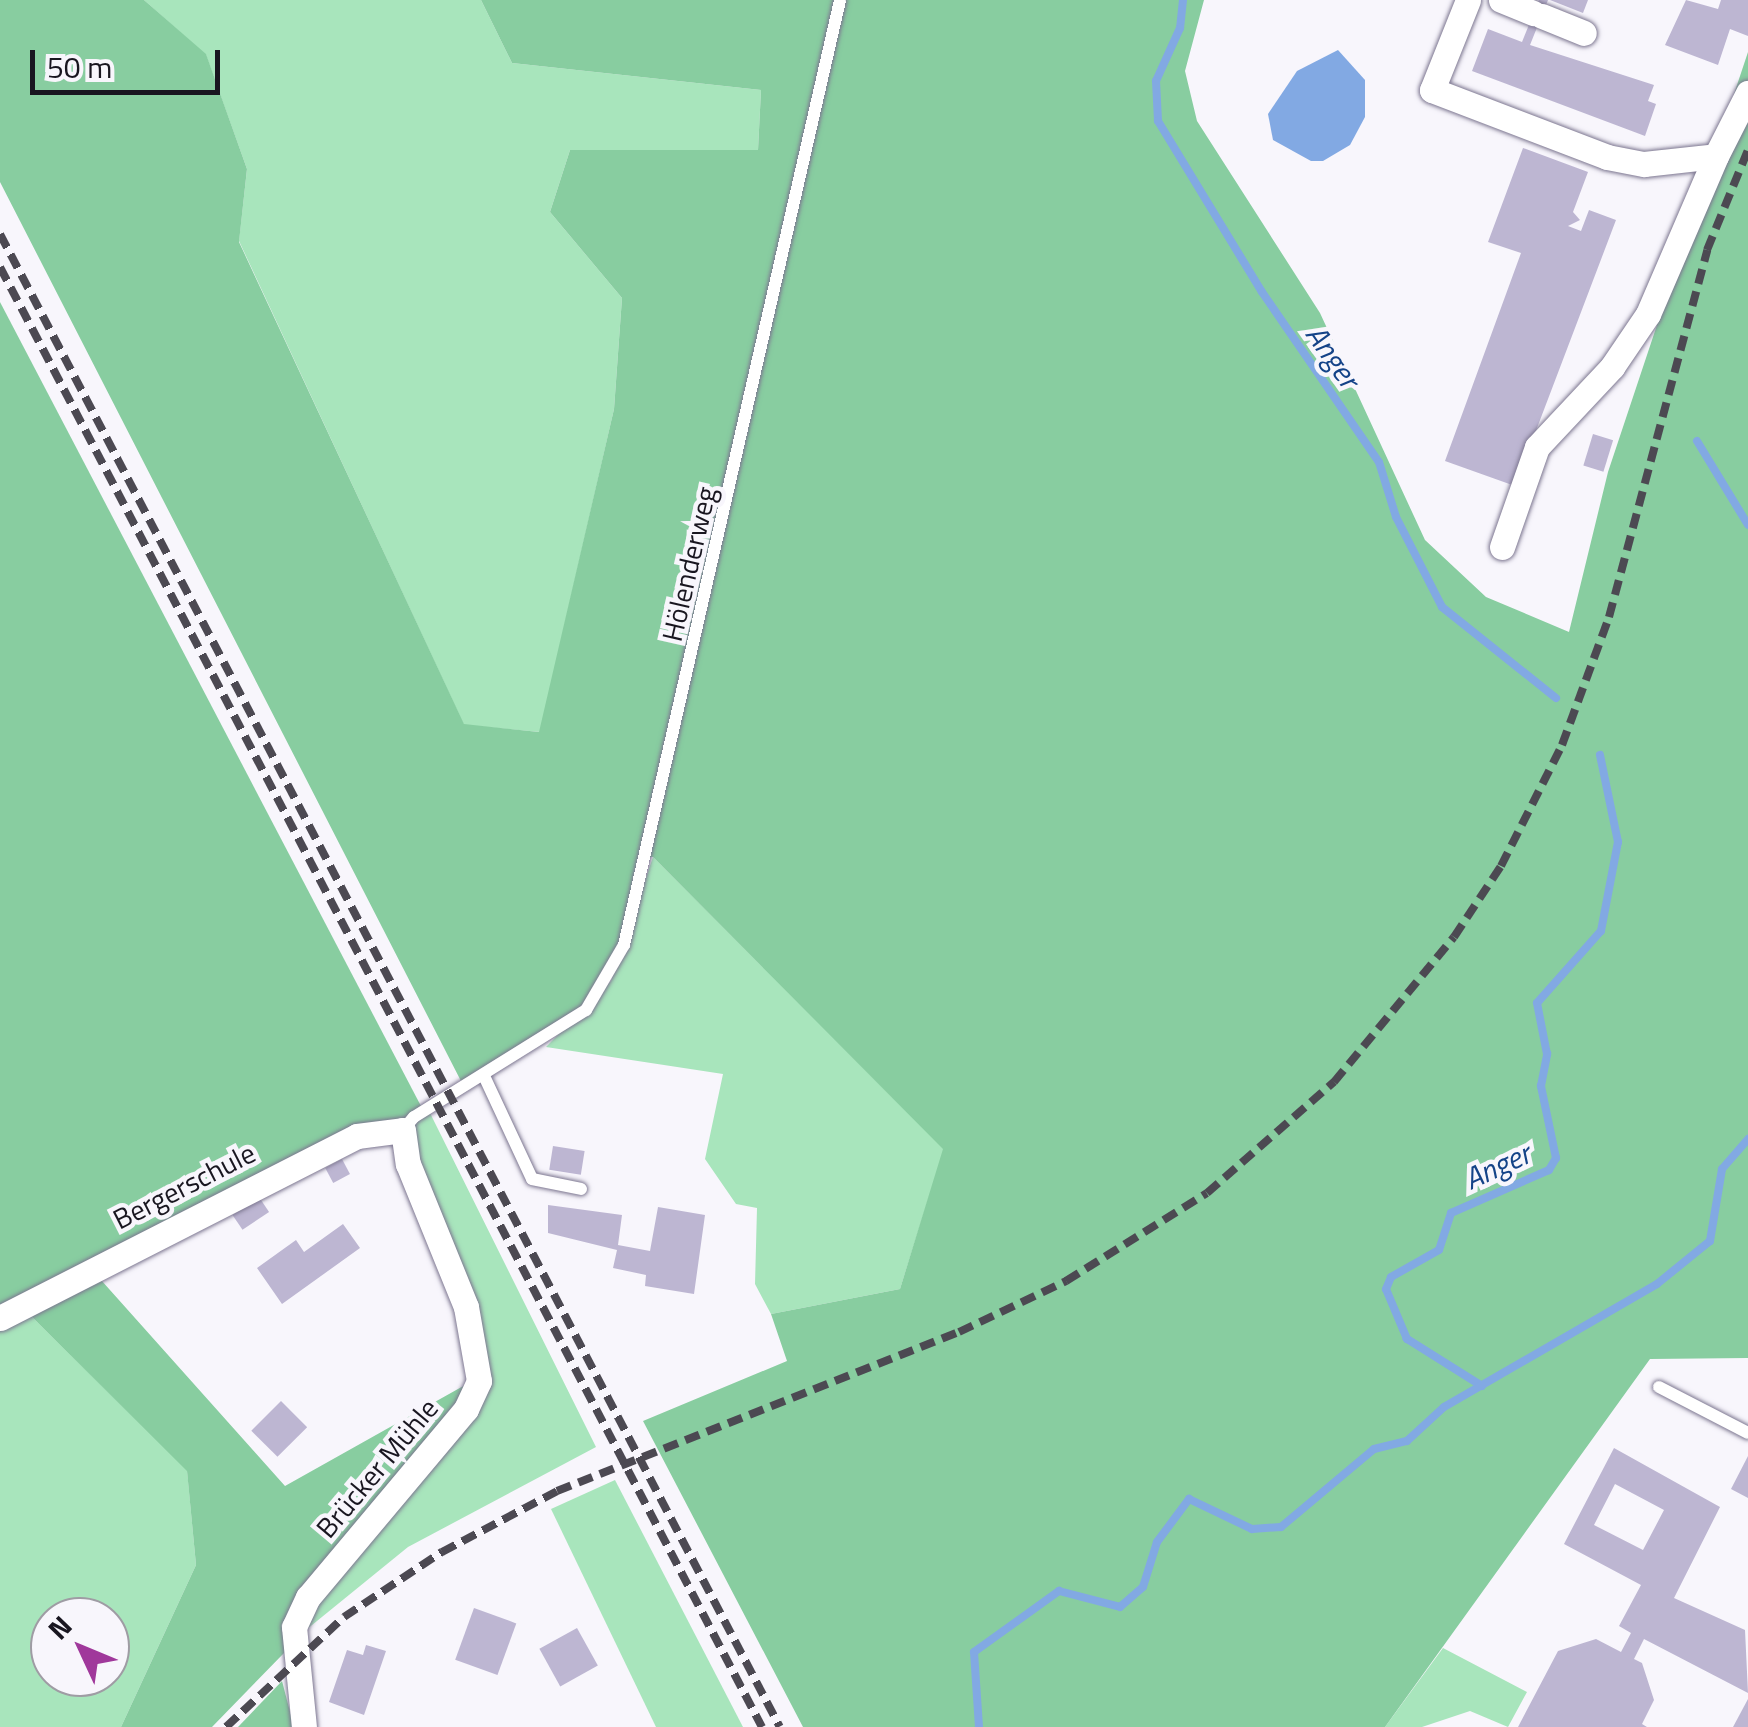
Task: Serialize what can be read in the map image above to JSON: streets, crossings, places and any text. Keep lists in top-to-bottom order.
{
  "streets": {
    "street": ["Bergerschule", "Brücker Mühle"],
    "lane": ["Hölenderweg"]
  },
  "crossings": [
    ["Hölenderweg", "Bergerschule"],
    ["Hölenderweg", "Brücker Mühle"],
    ["Bergerschule", "Brücker Mühle"]
  ],
  "water": ["Anger"],
  "scale_bar": "50 m",
  "north": "top left"
}
